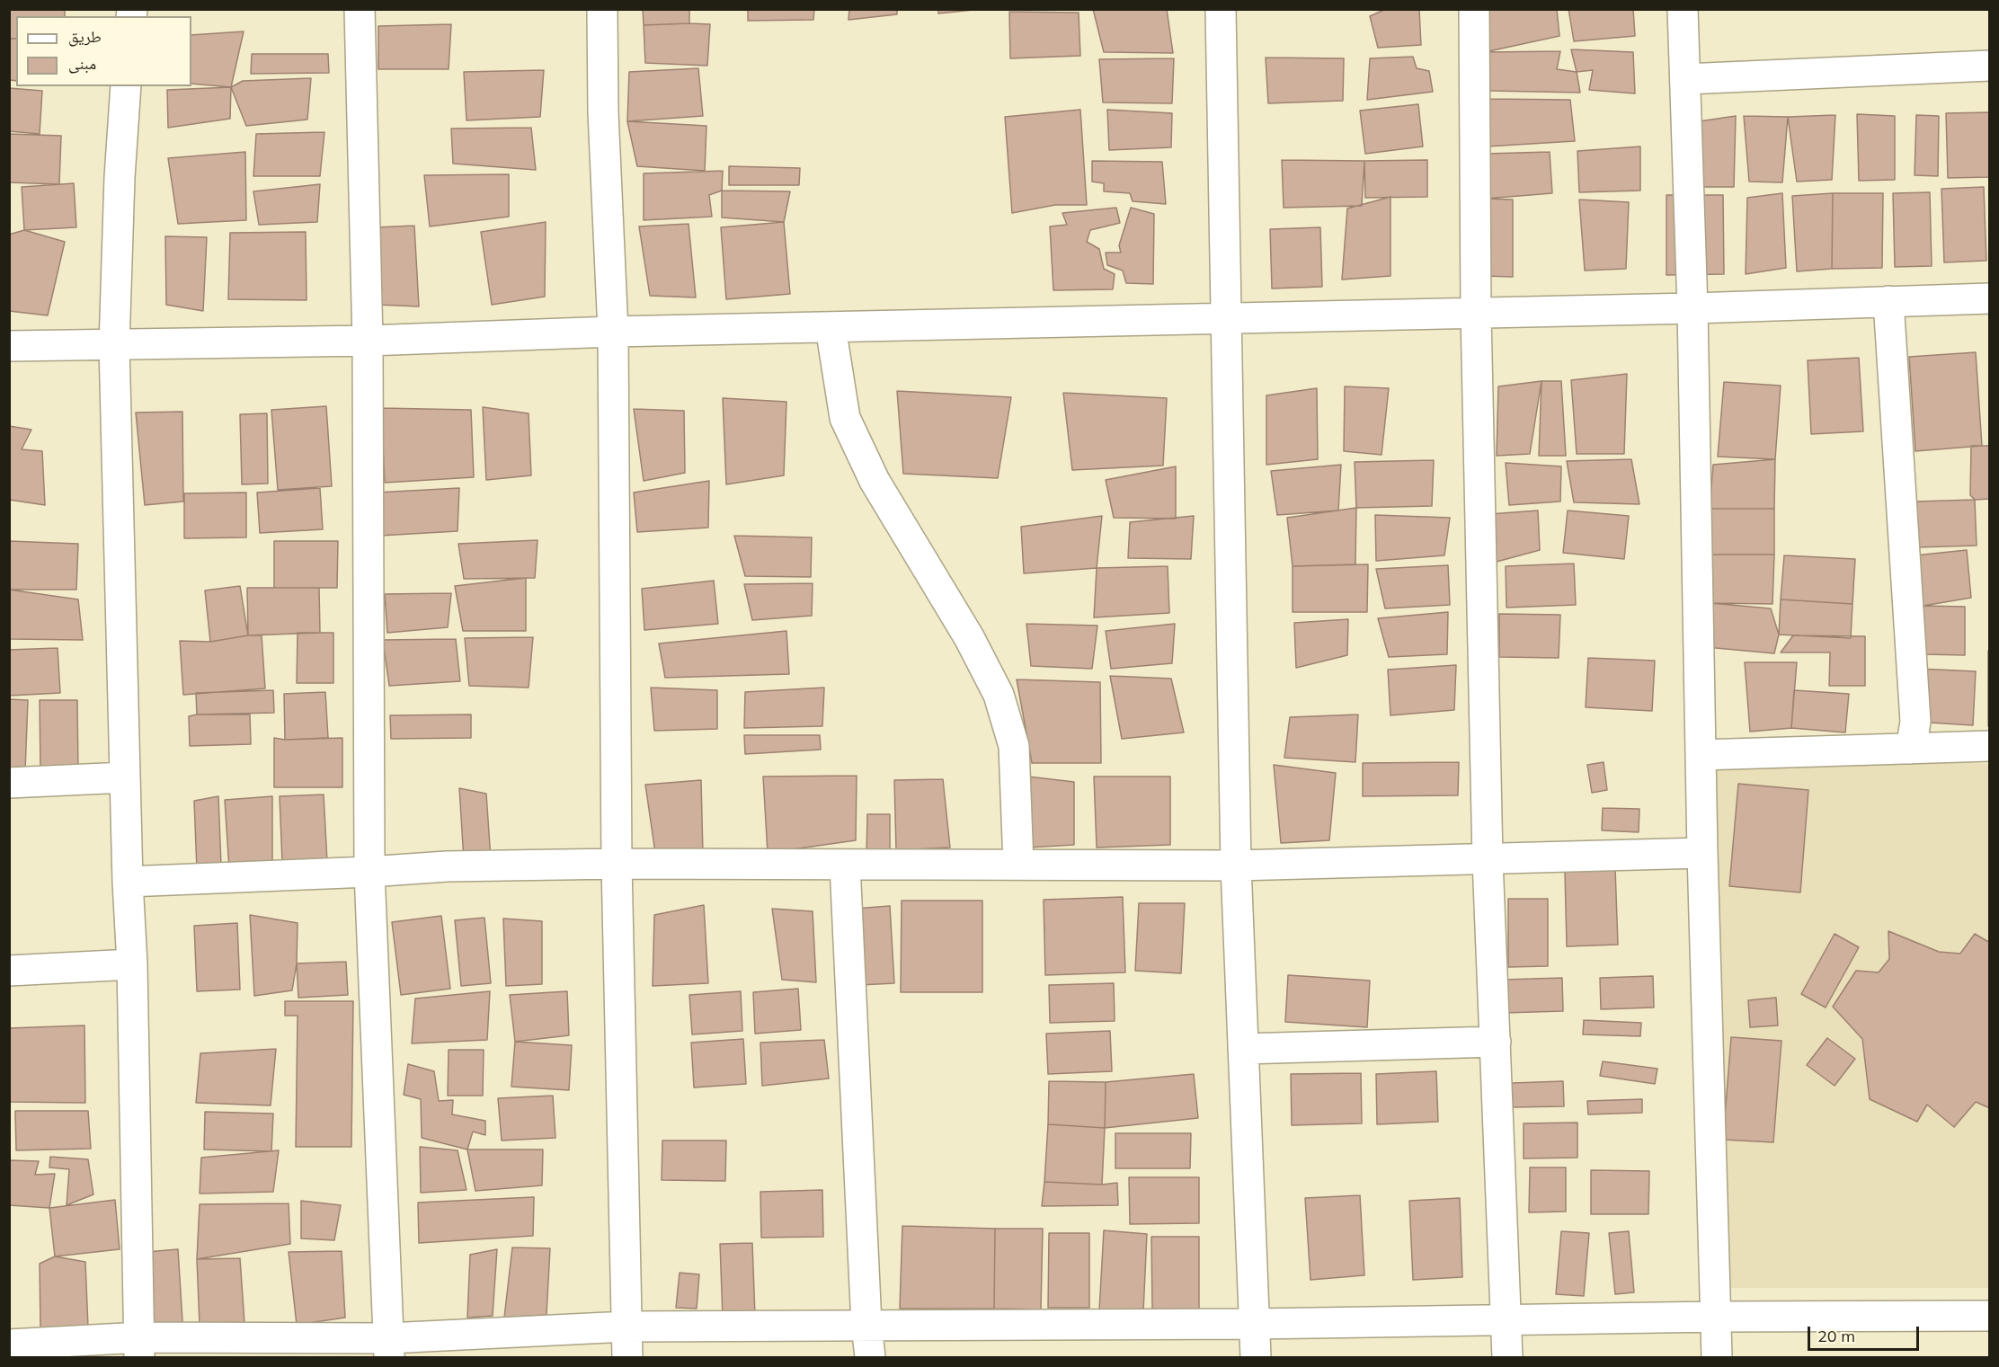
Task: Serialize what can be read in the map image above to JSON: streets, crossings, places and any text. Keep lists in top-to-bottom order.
{
  "legend": ["طريق", "مبنى"],
  "scale_bar": "20 m"
}
